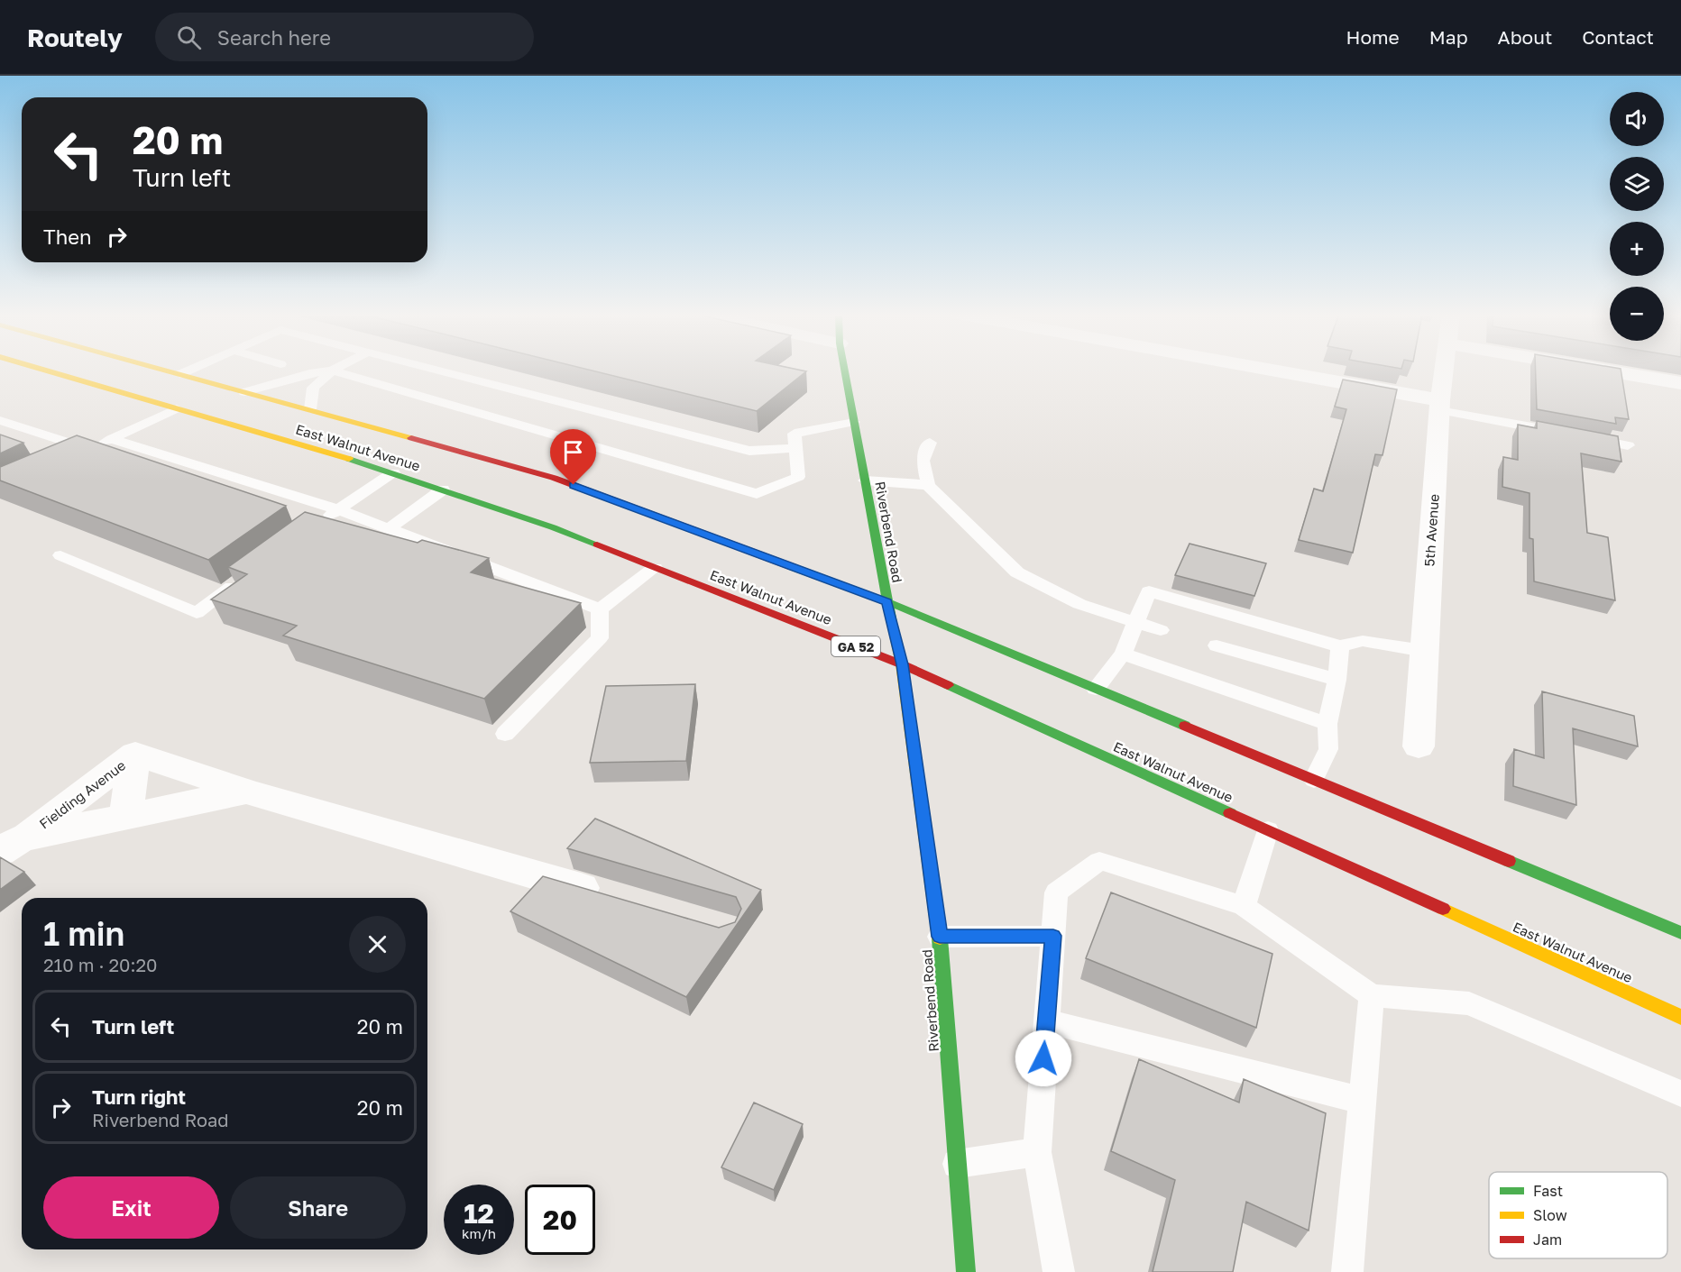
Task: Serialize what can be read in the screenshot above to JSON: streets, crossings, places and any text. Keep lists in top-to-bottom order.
{
  "streets": {
    "main road": ["East Walnut Avenue", "Riverbend Road", "GA 52"],
    "street": ["5th Avenue", "Fielding Avenue"]
  },
  "crossings": [
    ["East Walnut Avenue", "Riverbend Road"]
  ],
  "legend": ["Fast", "Slow", "Jam"],
  "page": {
    "header": "Routely",
    "search": "Search here",
    "nav": [
      "Home",
      "Map",
      "About",
      "Contact"
    ],
    "map_buttons": ["+", "−"],
    "turn": ["20 m", "Turn left"],
    "then": "Then",
    "heading": ["1 min", "210 m · 20:20"],
    "list": [
      {
        "name": "Turn left",
        "value": "20 m"
      },
      {
        "name": "Turn right",
        "note": "Riverbend Road",
        "value": "20 m"
      }
    ],
    "buttons": ["Exit", "Share"],
    "speed": "12 km/h",
    "limit": "20"
  }
}
